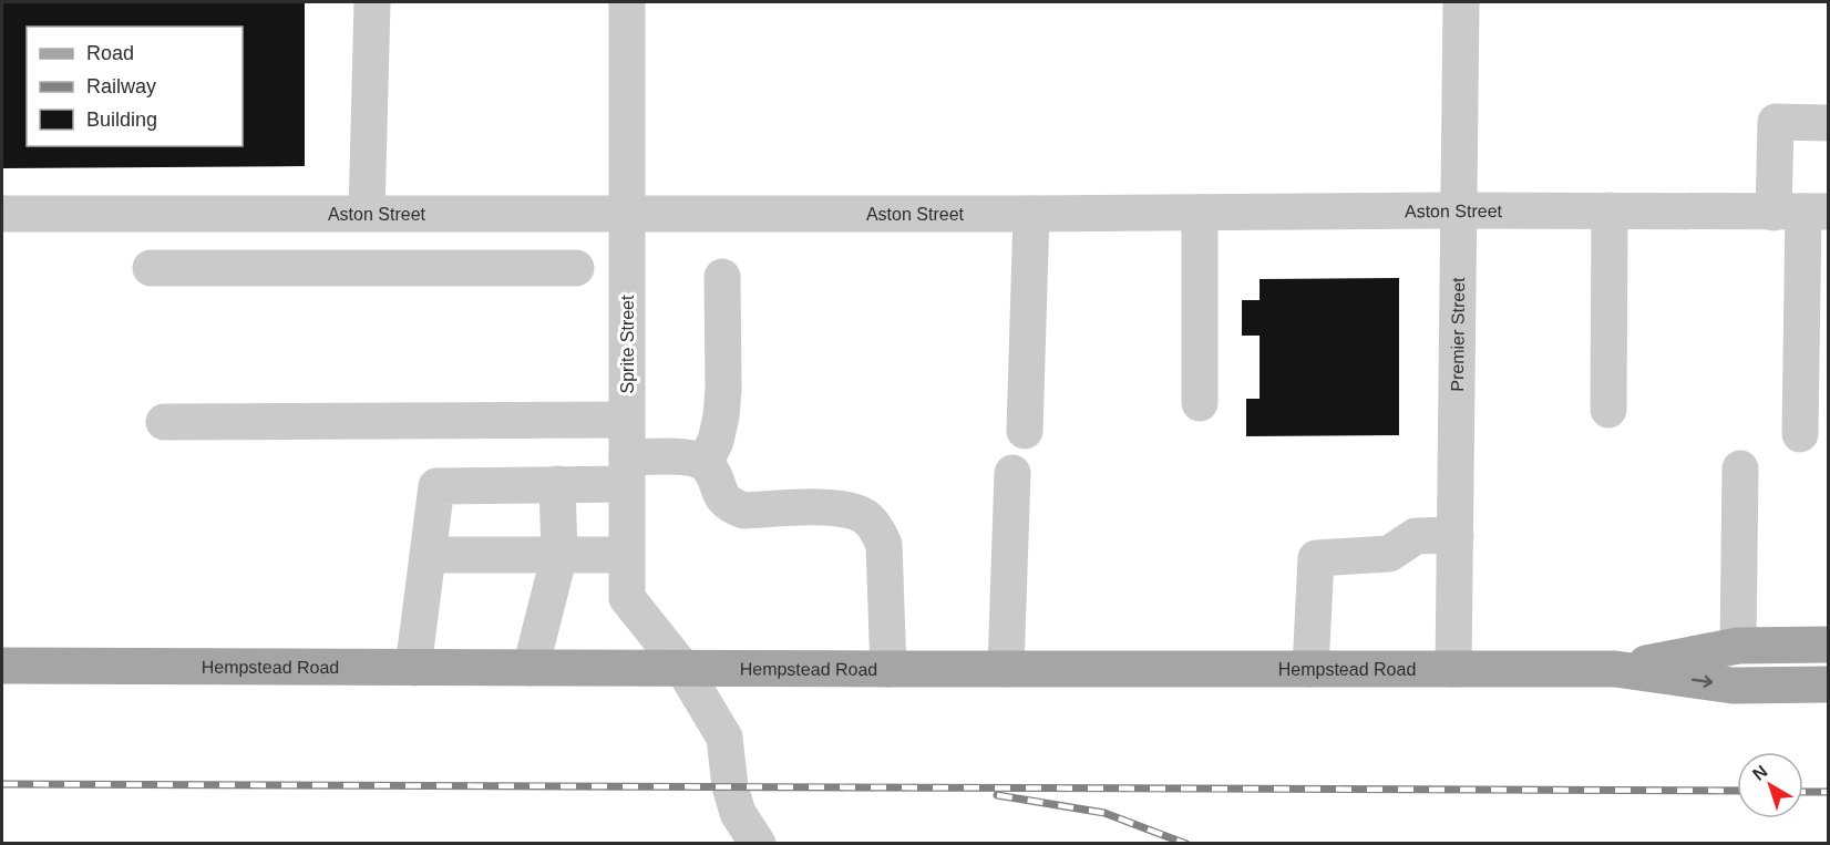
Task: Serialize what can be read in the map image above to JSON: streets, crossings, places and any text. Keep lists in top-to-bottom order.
{
  "streets": {
    "main road": ["Hempstead Road"],
    "street": ["Aston Street", "Premier Street", "Sprite Street"]
  },
  "crossings": [
    ["Aston Street", "Premier Street"],
    ["Aston Street", "Sprite Street"],
    ["Premier Street", "Hempstead Road"],
    ["Sprite Street", "Hempstead Road"]
  ],
  "legend": ["Road", "Railway", "Building"],
  "north": "top left"
}
